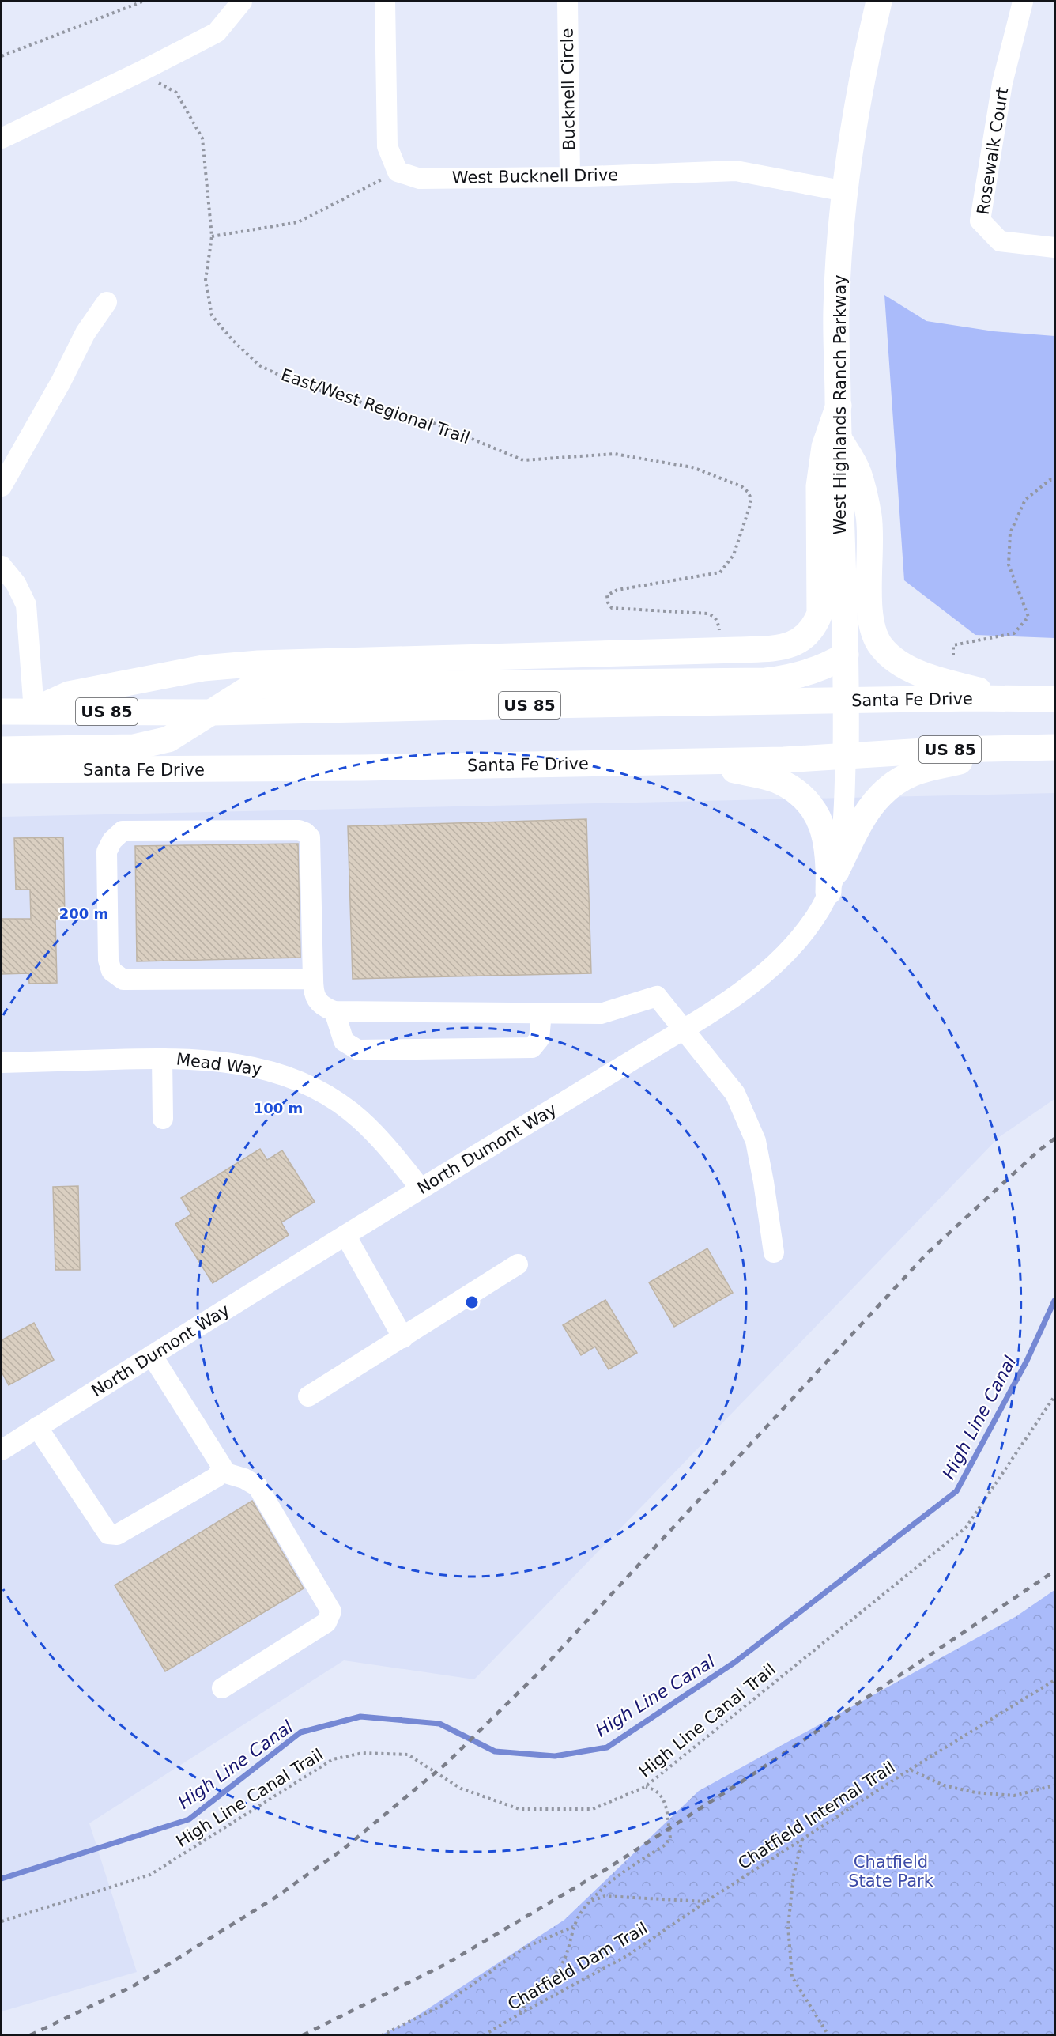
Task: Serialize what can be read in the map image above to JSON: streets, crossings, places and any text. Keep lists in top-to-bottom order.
{
  "streets": {
    "main road": ["West Highlands Ranch Parkway", "Santa Fe Drive", "US 85"],
    "street": [
      "Bucknell Circle",
      "Rosewalk Court",
      "West Bucknell Drive",
      "Mead Way",
      "North Dumont Way"
    ],
    "path": [
      "East/West Regional Trail",
      "High Line Canal Trail",
      "Chatfield Internal Trail",
      "Chatfield Dam Trail"
    ]
  },
  "crossings": [
    ["Bucknell Circle", "West Bucknell Drive"],
    ["West Bucknell Drive", "West Highlands Ranch Parkway"],
    ["West Highlands Ranch Parkway", "Santa Fe Drive"],
    ["West Highlands Ranch Parkway", "North Dumont Way"],
    ["Santa Fe Drive", "North Dumont Way"],
    ["Mead Way", "North Dumont Way"],
    ["Chatfield Internal Trail", "Chatfield Dam Trail"]
  ],
  "water": ["High Line Canal"],
  "parks": ["Chatfield State Park"],
  "rings": ["200 m", "100 m"]
}
